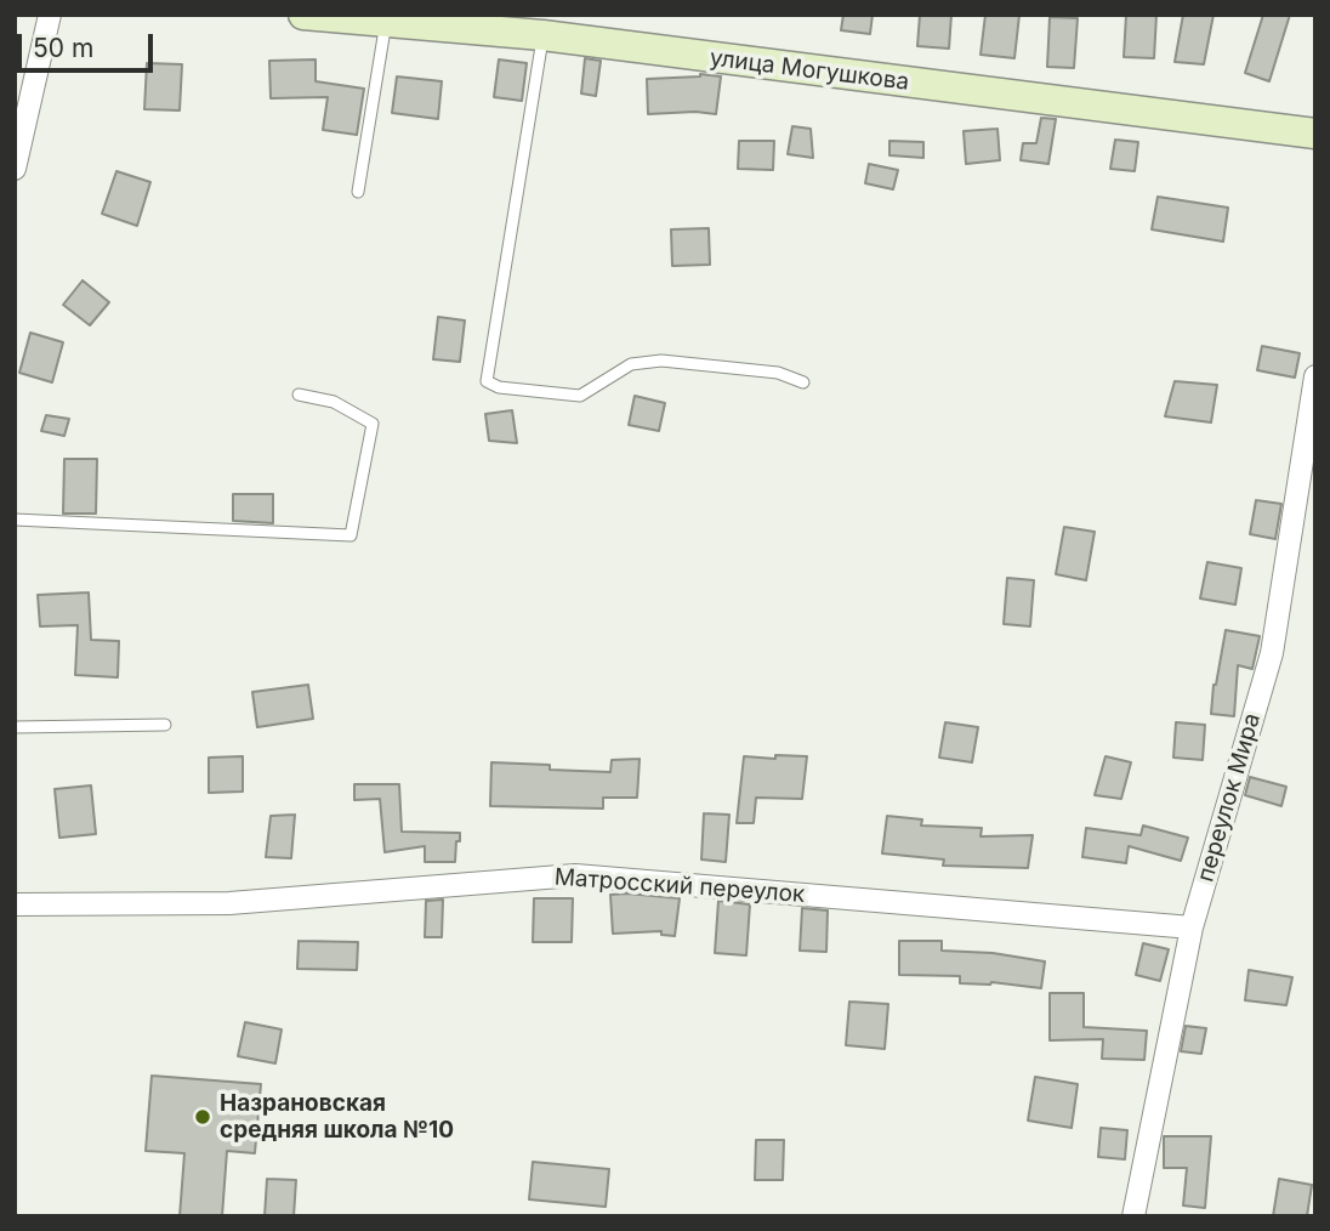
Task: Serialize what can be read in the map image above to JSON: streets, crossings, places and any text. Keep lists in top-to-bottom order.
{
  "streets": {
    "street": ["улица Могушкова", "переулок Мира", "Матросский переулок"]
  },
  "crossings": [
    ["переулок Мира", "Матросский переулок"]
  ],
  "places": ["Назрановская средняя школа №10"],
  "scale_bar": "50 m"
}
